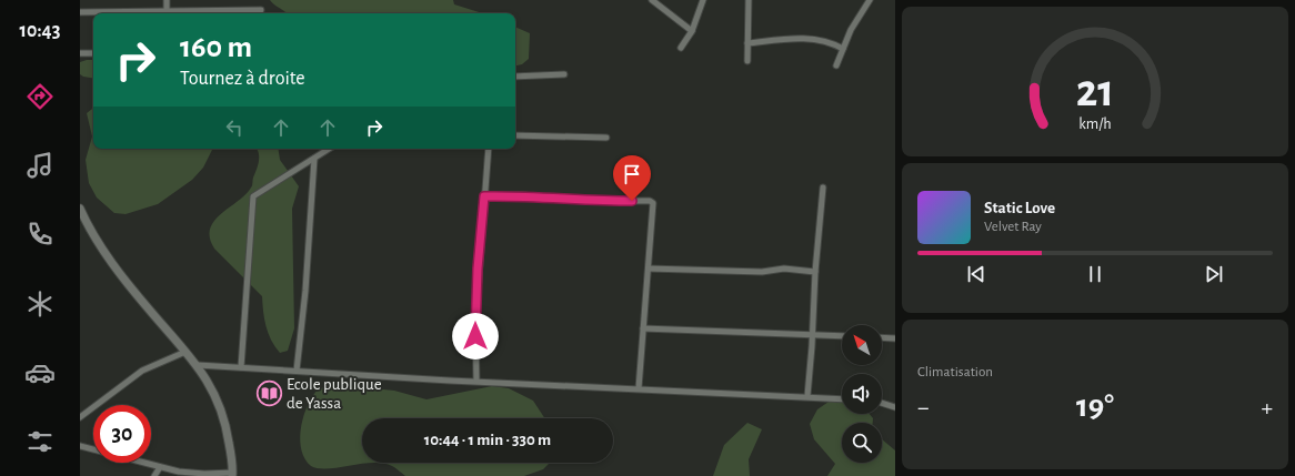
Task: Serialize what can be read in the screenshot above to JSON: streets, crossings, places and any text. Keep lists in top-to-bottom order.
{
  "places": {
    "library": ["Ecole publique de Yassa"]
  },
  "north": "top left",
  "page": {
    "tabs": "10:43",
    "turn": ["160 m", "Tournez à droite"],
    "song": ["Static Love", "Velvet Ray"],
    "tile": "Climatisation",
    "heat": ["−", "19°", "+"],
    "limit": "30",
    "trip": "10:44 · 1 min · 330 m",
    "gauge": ["21", "km/h"]
  }
}
